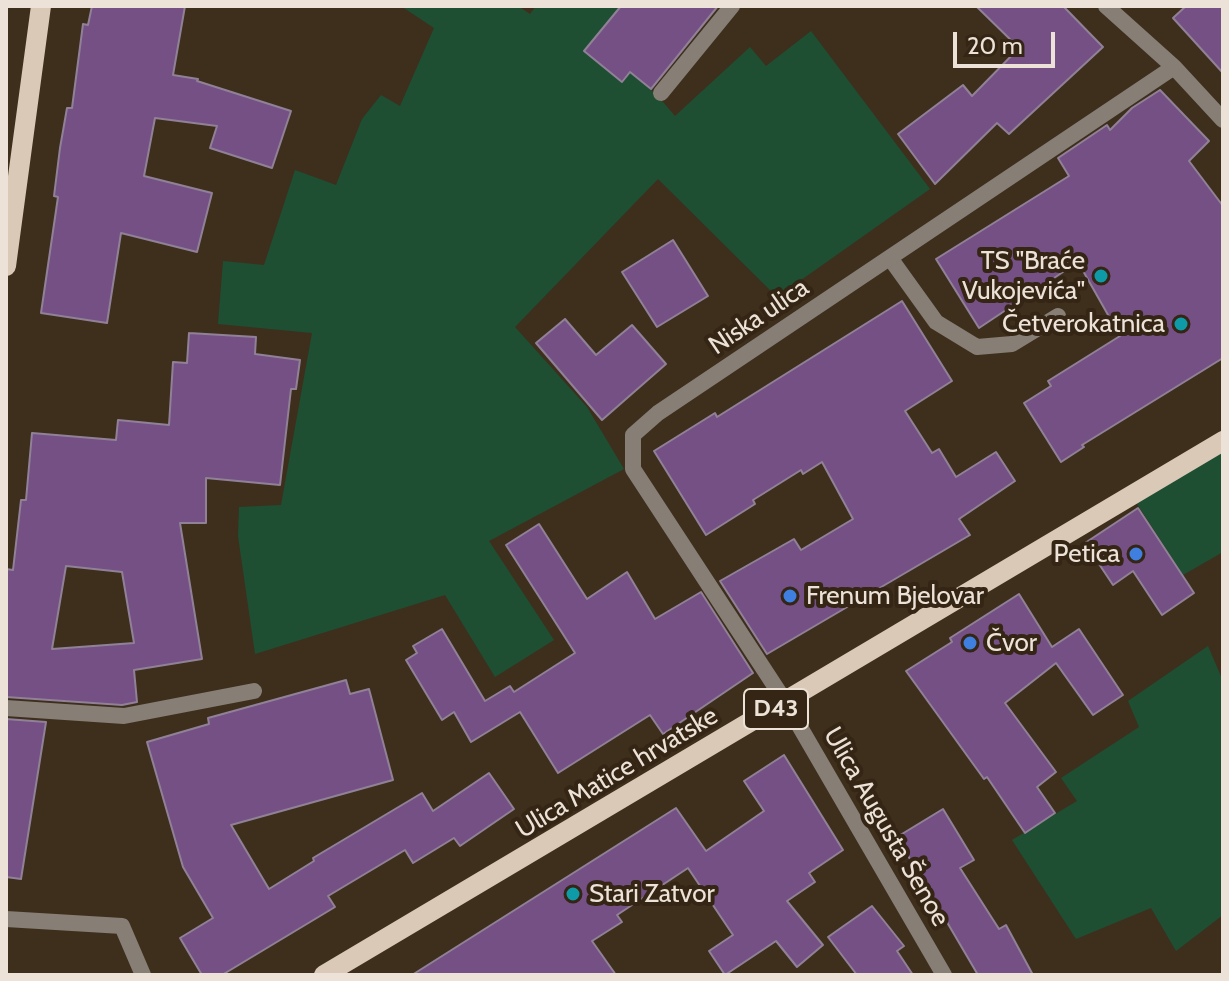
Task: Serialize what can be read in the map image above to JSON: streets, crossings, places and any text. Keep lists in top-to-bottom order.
{
  "streets": {
    "main road": ["D43", "Ulica Matice hrvatske"],
    "street": ["Niska ulica", "Ulica Augusta Šenoe"]
  },
  "crossings": [
    ["Niska ulica", "Ulica Matice hrvatske"],
    ["Niska ulica", "Ulica Augusta Šenoe"],
    ["Ulica Matice hrvatske", "Ulica Augusta Šenoe"]
  ],
  "places": [
    "TS \"Braće Vukojevića\"",
    "Četverokatnica",
    "Petica",
    "Frenum Bjelovar",
    "Čvor",
    "Stari Zatvor"
  ],
  "scale_bar": "20 m"
}
